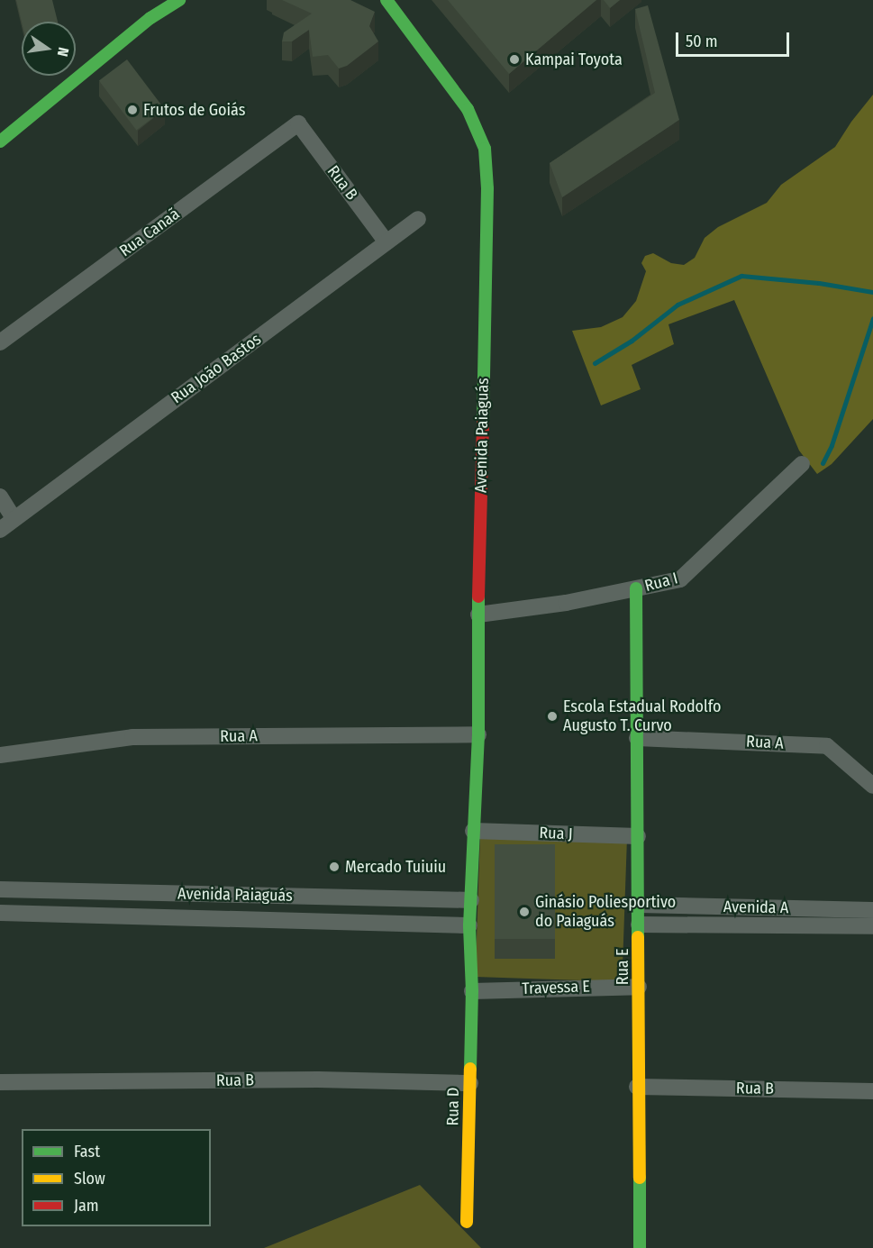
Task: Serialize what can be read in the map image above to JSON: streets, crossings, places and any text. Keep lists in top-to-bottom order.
{
  "streets": {
    "street": [
      "Rua B",
      "Rua Canaã",
      "Rua João Bastos",
      "Avenida Paiaguás",
      "Rua I",
      "Rua A",
      "Rua J",
      "Avenida A",
      "Rua E",
      "Travessa E",
      "Rua D"
    ]
  },
  "crossings": [
    ["Rua B", "Rua Canaã"],
    ["Rua B", "Rua João Bastos"],
    ["Rua B", "Rua E"],
    ["Rua B", "Rua D"],
    ["Avenida Paiaguás", "Rua I"],
    ["Avenida Paiaguás", "Rua A"],
    ["Avenida Paiaguás", "Rua J"],
    ["Avenida Paiaguás", "Travessa E"],
    ["Avenida Paiaguás", "Rua D"],
    ["Rua I", "Rua E"],
    ["Rua A", "Rua E"],
    ["Rua J", "Rua E"],
    ["Avenida A", "Rua E"],
    ["Rua E", "Travessa E"],
    ["Travessa E", "Rua D"]
  ],
  "places": [
    "Kampai Toyota",
    "Frutos de Goiás",
    "Escola Estadual Rodolfo Augusto T. Curvo",
    "Mercado Tuiuiu",
    "Ginásio Poliesportivo do Paiaguás"
  ],
  "legend": ["Fast", "Slow", "Jam"],
  "scale_bar": "50 m",
  "north": "right"
}
